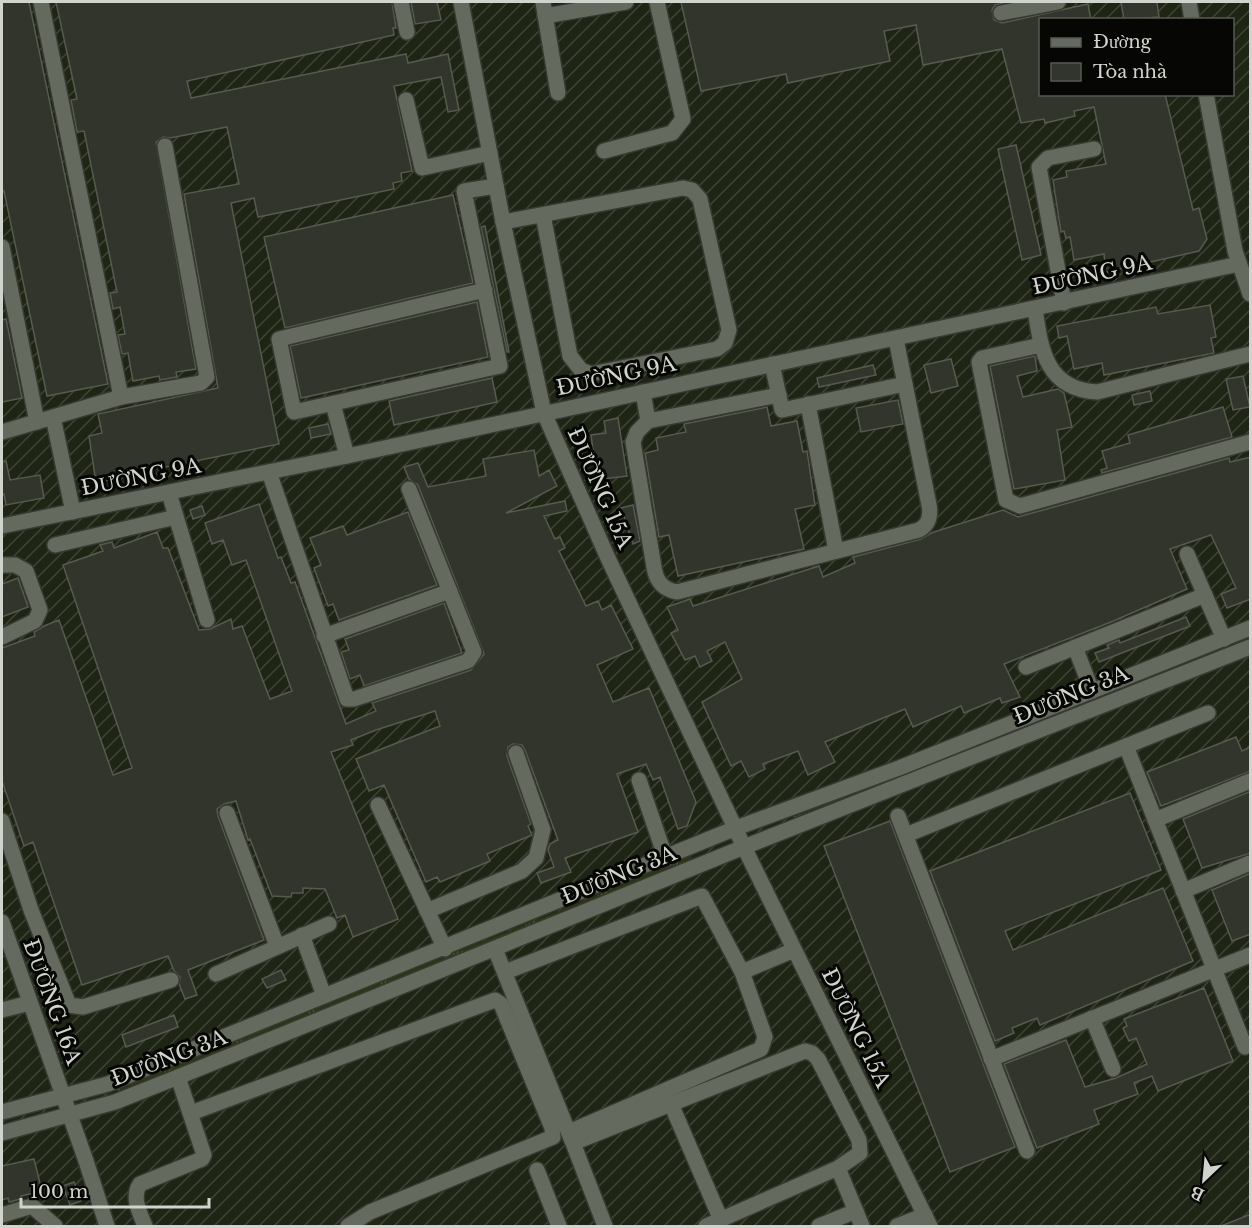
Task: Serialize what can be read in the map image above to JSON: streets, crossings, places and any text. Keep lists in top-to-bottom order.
{
  "streets": {
    "street": [
      "ĐƯỜNG 9A",
      "ĐƯỜNG 15A",
      "ĐƯỜNG 3A",
      "ĐƯỜNG 16A"
    ]
  },
  "crossings": [
    ["ĐƯỜNG 9A", "ĐƯỜNG 15A"],
    ["ĐƯỜNG 15A", "ĐƯỜNG 3A"],
    ["ĐƯỜNG 3A", "ĐƯỜNG 16A"]
  ],
  "legend": ["Đường", "Tòa nhà"],
  "scale_bar": "100 m",
  "north": "bottom left"
}
